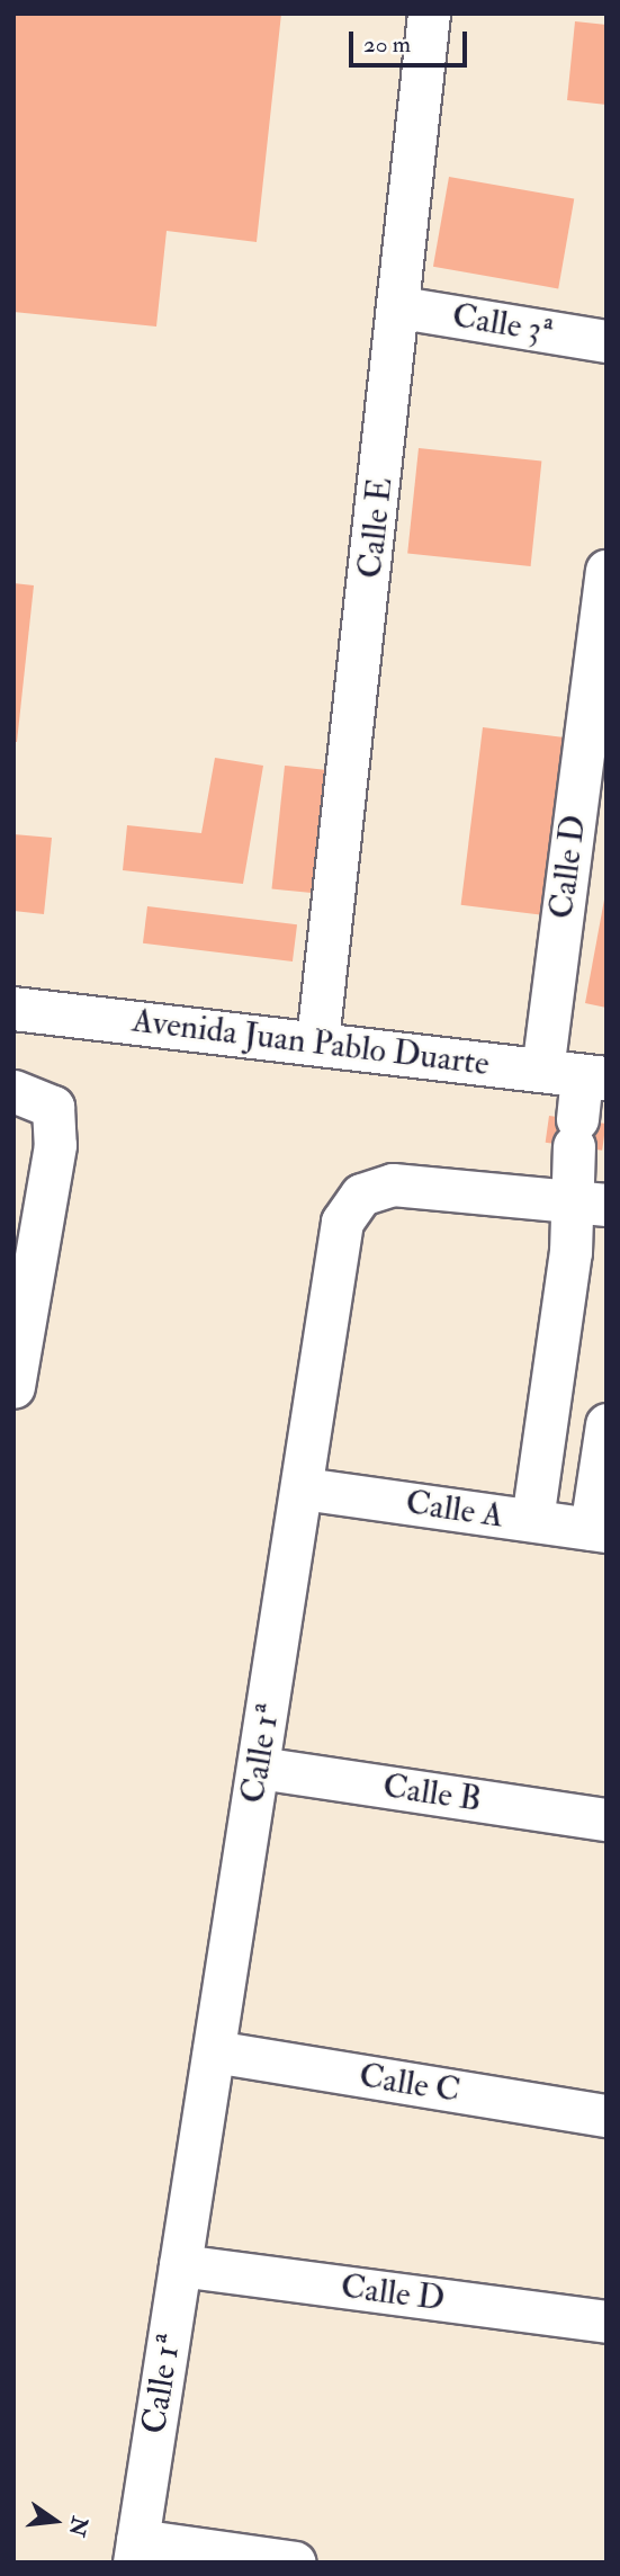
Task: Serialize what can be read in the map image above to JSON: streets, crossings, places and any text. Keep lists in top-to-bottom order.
{
  "streets": {
    "street": [
      "Calle 3ª",
      "Calle E",
      "Calle D",
      "Avenida Juan Pablo Duarte",
      "Calle A",
      "Calle 1ª",
      "Calle B",
      "Calle C"
    ]
  },
  "crossings": [
    ["Calle 3ª", "Calle E"],
    ["Calle E", "Avenida Juan Pablo Duarte"],
    ["Calle D", "Avenida Juan Pablo Duarte"],
    ["Calle D", "Calle A"],
    ["Calle D", "Calle 1ª"],
    ["Calle A", "Calle 1ª"],
    ["Calle 1ª", "Calle B"],
    ["Calle 1ª", "Calle C"]
  ],
  "scale_bar": "20 m",
  "north": "right"
}
